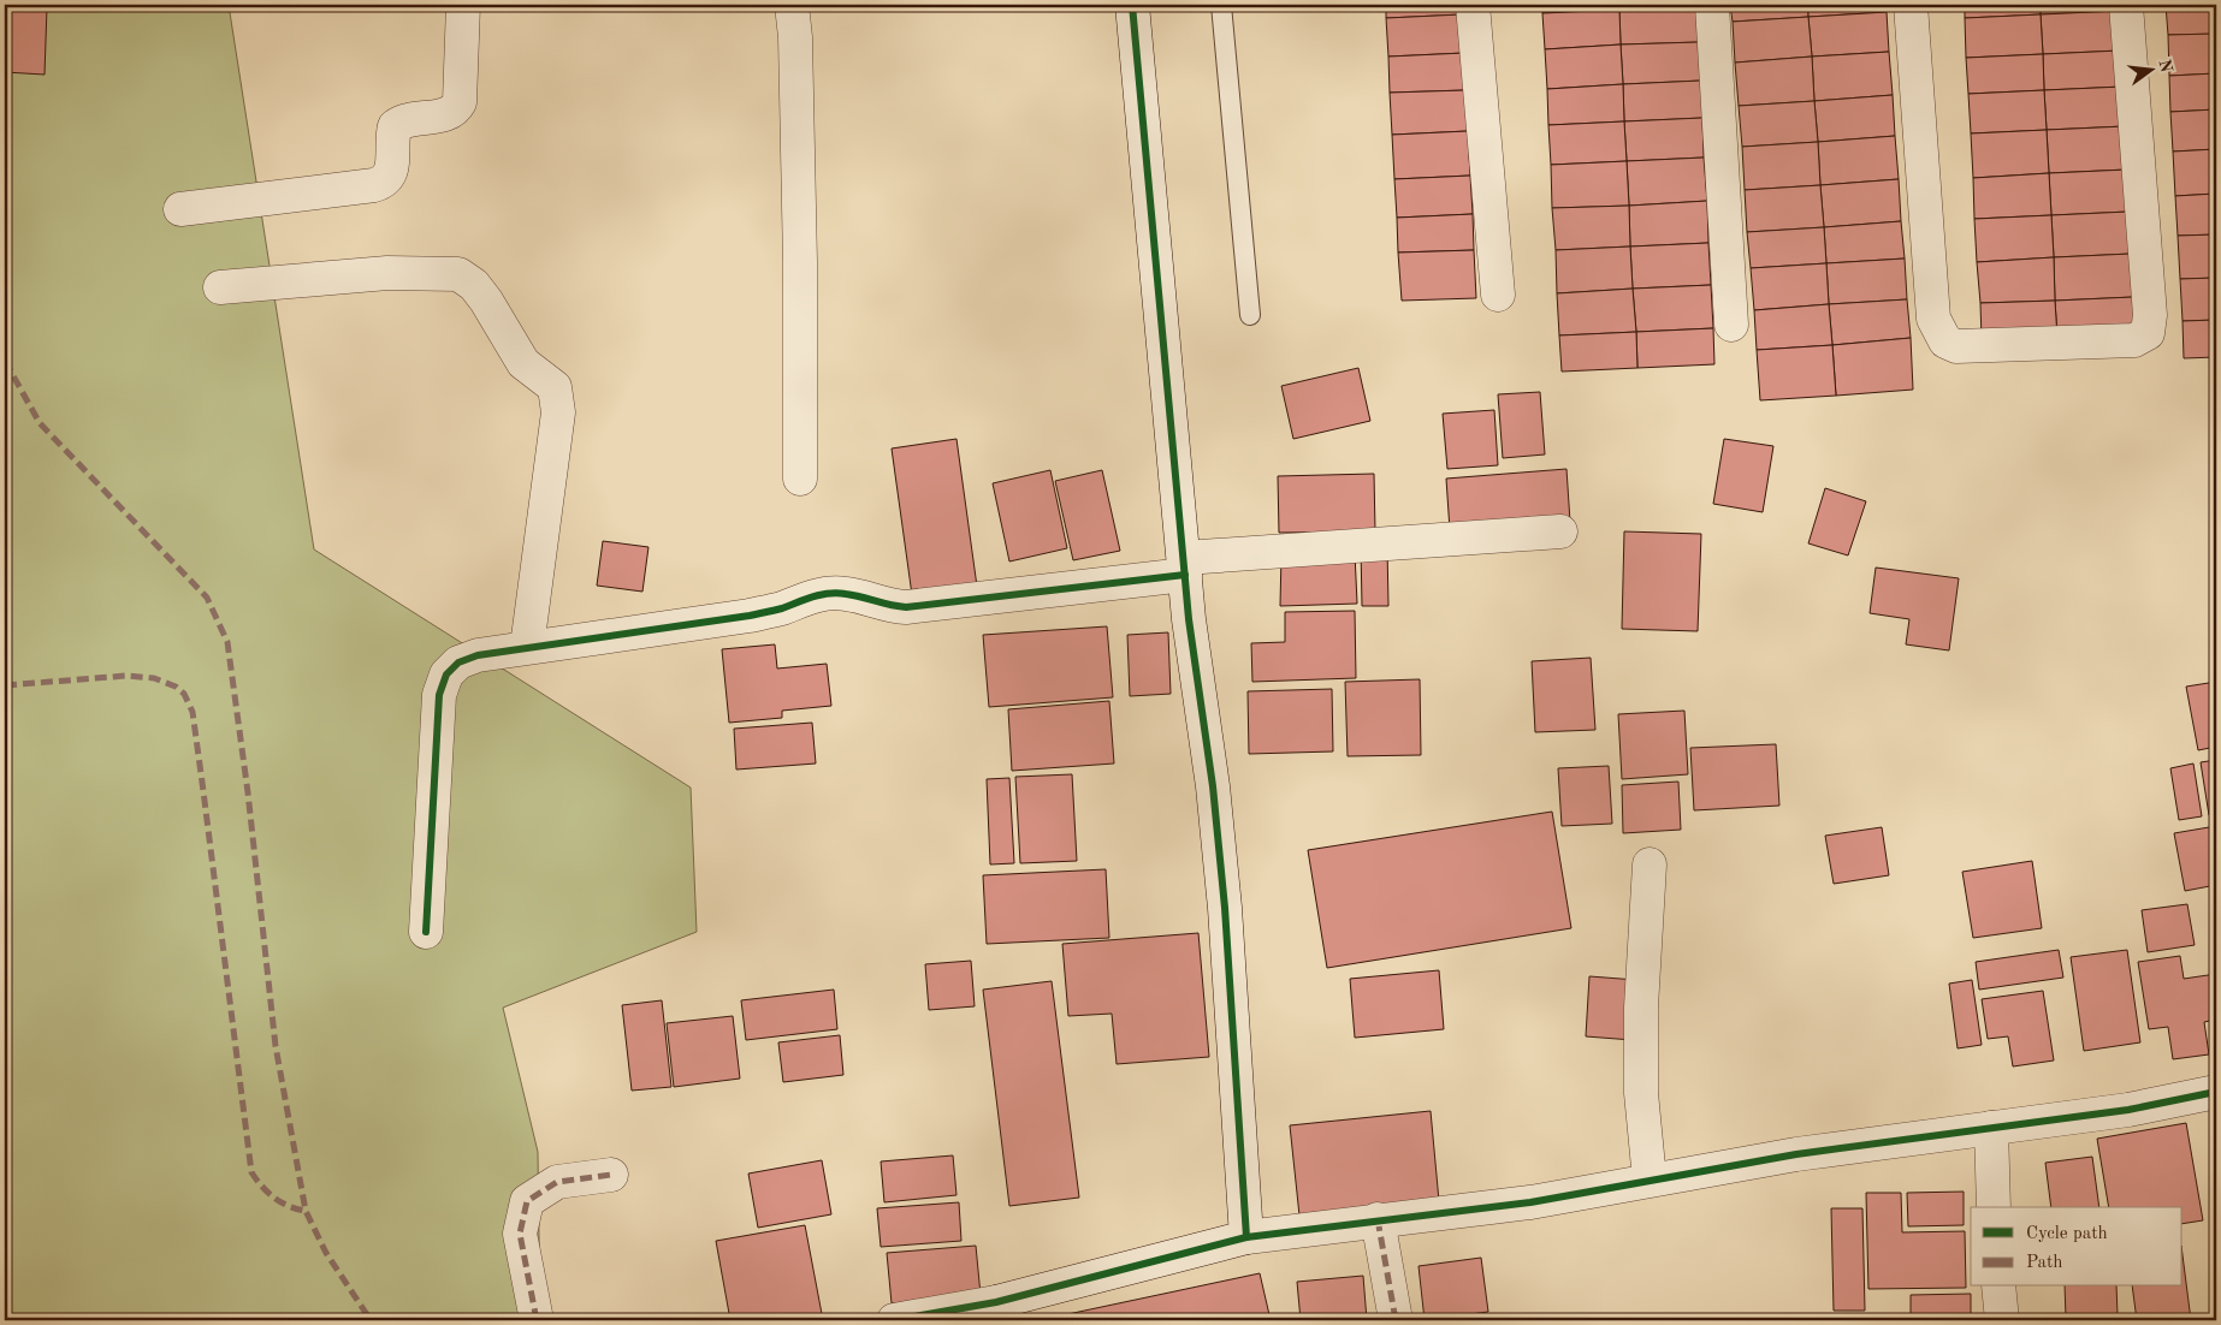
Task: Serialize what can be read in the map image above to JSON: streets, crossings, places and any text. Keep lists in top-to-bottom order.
{
  "legend": ["Cycle path", "Path"],
  "north": "right"
}
